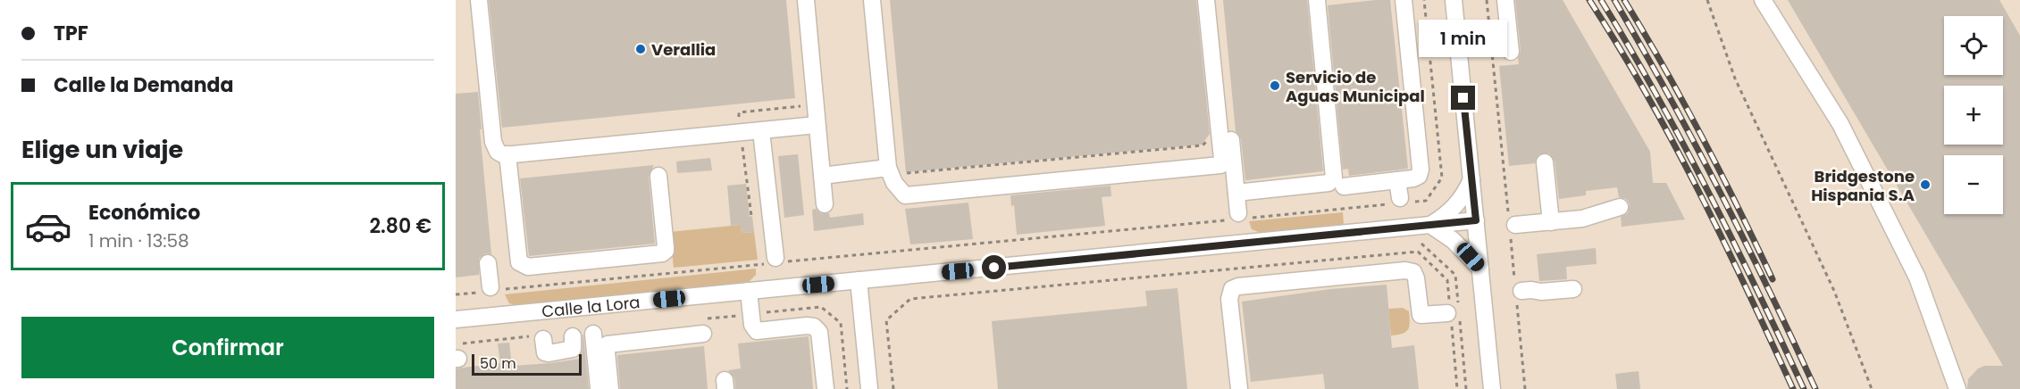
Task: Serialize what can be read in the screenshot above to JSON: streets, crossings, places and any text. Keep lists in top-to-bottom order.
{
  "streets": {
    "street": ["Calle la Lora"]
  },
  "places": ["Verallia", "Servicio de Aguas Municipal", "Bridgestone Hispania S.A"],
  "scale_bar": "50 m",
  "page": {
    "banner": ["TPF", "Calle la Demanda"],
    "map_buttons": ["+", "−"],
    "bubble": "1 min",
    "heading": "Elige un viaje",
    "list": [
      {
        "name": "Económico",
        "note": "1 min · 13:58",
        "value": "2.80 €"
      }
    ],
    "buttons": "Confirmar",
    "scale": "50 m"
  }
}
